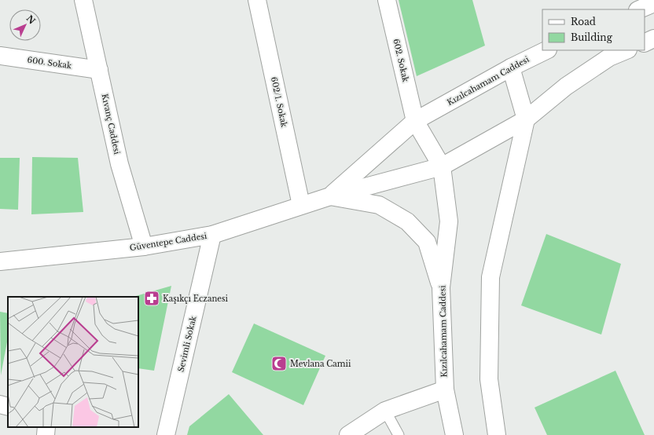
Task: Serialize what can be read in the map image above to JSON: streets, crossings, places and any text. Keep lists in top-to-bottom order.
{
  "streets": {
    "street": [
      "602. Sokak",
      "600. Sokak",
      "Kızılcahamam Caddesi",
      "602/1. Sokak",
      "Kıvanç Caddesi",
      "Güventepe Caddesi",
      "Sevimli Sokak"
    ]
  },
  "crossings": [
    ["602. Sokak", "Kızılcahamam Caddesi"],
    ["600. Sokak", "Kıvanç Caddesi"],
    ["Kızılcahamam Caddesi", "Güventepe Caddesi"],
    ["602/1. Sokak", "Güventepe Caddesi"],
    ["Kıvanç Caddesi", "Güventepe Caddesi"],
    ["Güventepe Caddesi", "Sevimli Sokak"]
  ],
  "places": {
    "pharmacy": ["Kaşıkçı Eczanesi"],
    "mosque": ["Mevlana Camii"]
  },
  "legend": ["Road", "Building"],
  "north": "top right"
}
